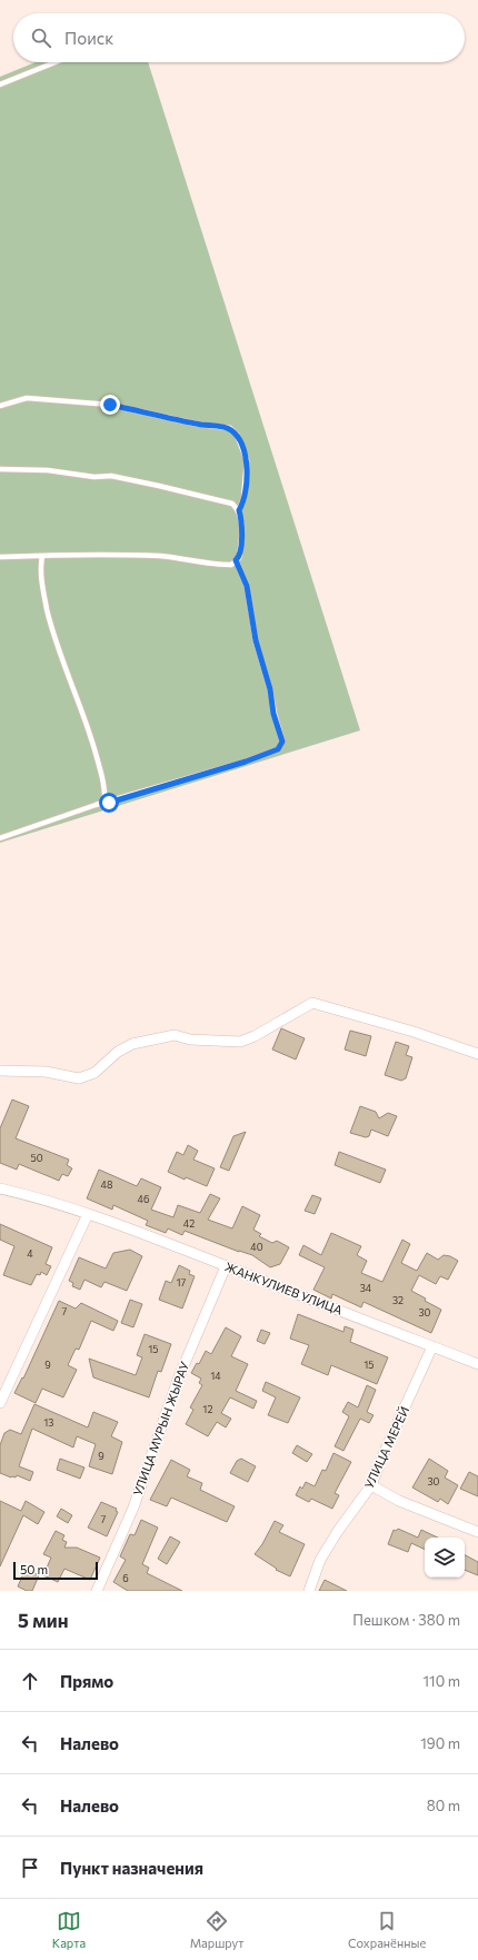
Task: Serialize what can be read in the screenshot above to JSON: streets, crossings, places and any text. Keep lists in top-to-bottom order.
{
  "streets": {
    "street": ["ЖАНКУЛИЕВ УЛИЦА", "УЛИЦА МУРЫН ЖЫРАУ", "УЛИЦА МЕРЕЙ"]
  },
  "crossings": [
    ["ЖАНКУЛИЕВ УЛИЦА", "УЛИЦА МУРЫН ЖЫРАУ"],
    ["ЖАНКУЛИЕВ УЛИЦА", "УЛИЦА МЕРЕЙ"]
  ],
  "house_numbers": [
    "50",
    "48",
    "46",
    "42",
    "40",
    "4",
    "17",
    "34",
    "32",
    "7",
    "30",
    "15",
    "9",
    "15",
    "14",
    "12",
    "13",
    "9",
    "30",
    "7",
    "6"
  ],
  "scale_bar": "50 m",
  "page": {
    "search": "Поиск",
    "scale": "50 m",
    "heading": ["5 мин", "Пешком · 380 m"],
    "list": [
      ["Прямо", "110 m"],
      ["Налево", "190 m"],
      ["Налево", "80 m"],
      "Пункт назначения"
    ],
    "nav": ["Карта", "Маршрут", "Сохранённые"]
  }
}
